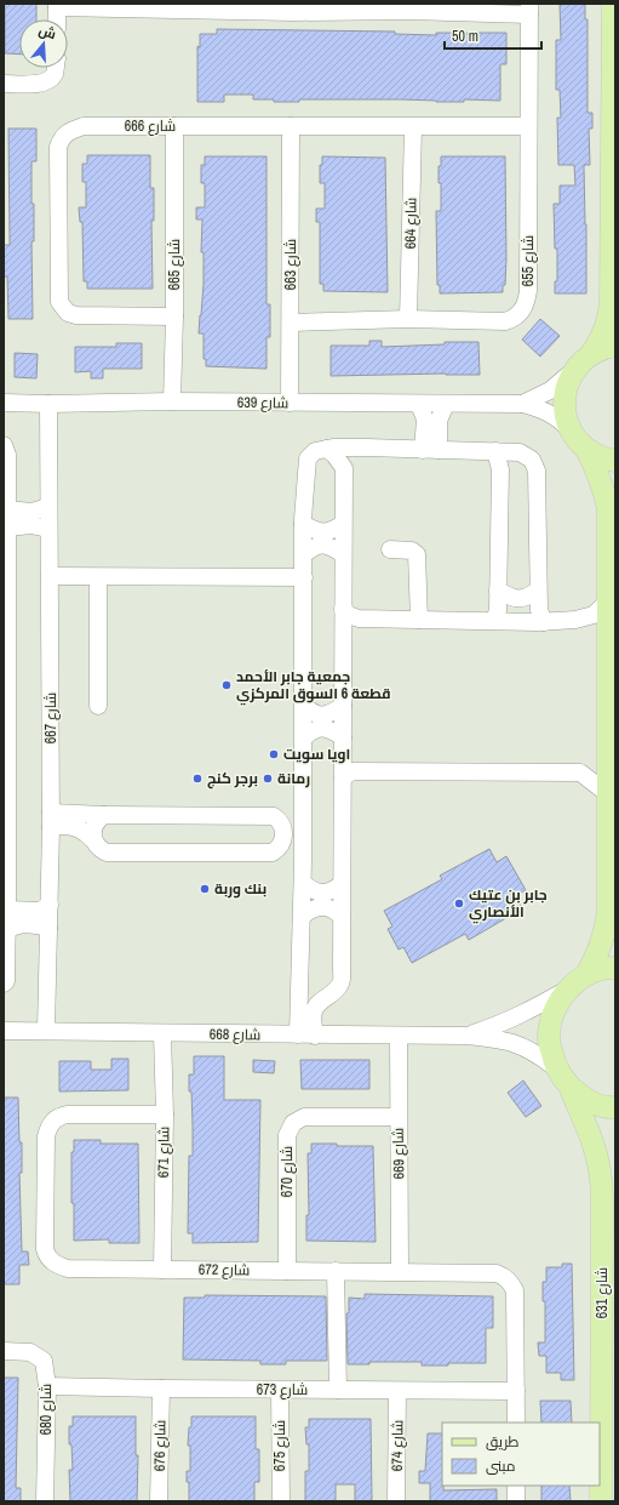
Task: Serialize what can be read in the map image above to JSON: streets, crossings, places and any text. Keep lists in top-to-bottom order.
{
  "streets": {
    "main road": ["شارع 631"],
    "street": [
      "شارع 666",
      "شارع 664",
      "شارع 655",
      "شارع 665",
      "شارع 663",
      "شارع 639",
      "شارع 667",
      "شارع 668",
      "شارع 671",
      "شارع 669",
      "شارع 670",
      "شارع 672",
      "شارع 673",
      "شارع 680",
      "شارع 676",
      "شارع 675",
      "شارع 674"
    ]
  },
  "crossings": [
    ["شارع 666", "شارع 664"],
    ["شارع 666", "شارع 655"],
    ["شارع 666", "شارع 665"],
    ["شارع 666", "شارع 663"],
    ["شارع 664", "شارع 655"],
    ["شارع 655", "شارع 663"],
    ["شارع 665", "شارع 639"],
    ["شارع 663", "شارع 639"],
    ["شارع 639", "شارع 667"],
    ["شارع 667", "شارع 668"],
    ["شارع 668", "شارع 671"],
    ["شارع 668", "شارع 669"],
    ["شارع 671", "شارع 672"],
    ["شارع 669", "شارع 670"],
    ["شارع 669", "شارع 672"],
    ["شارع 670", "شارع 672"],
    ["شارع 672", "شارع 673"],
    ["شارع 673", "شارع 680"],
    ["شارع 673", "شارع 676"],
    ["شارع 673", "شارع 675"],
    ["شارع 673", "شارع 674"]
  ],
  "places": [
    "جمعية جابر الأحمد قطعة 6 السوق المركزي",
    "اويا سويت",
    "برجر كنج",
    "رمانة",
    "بنك وربة",
    "جابر بن عتيك الأنصاري"
  ],
  "legend": ["طريق", "مبنى"],
  "scale_bar": "50 m",
  "north": "top"
}
